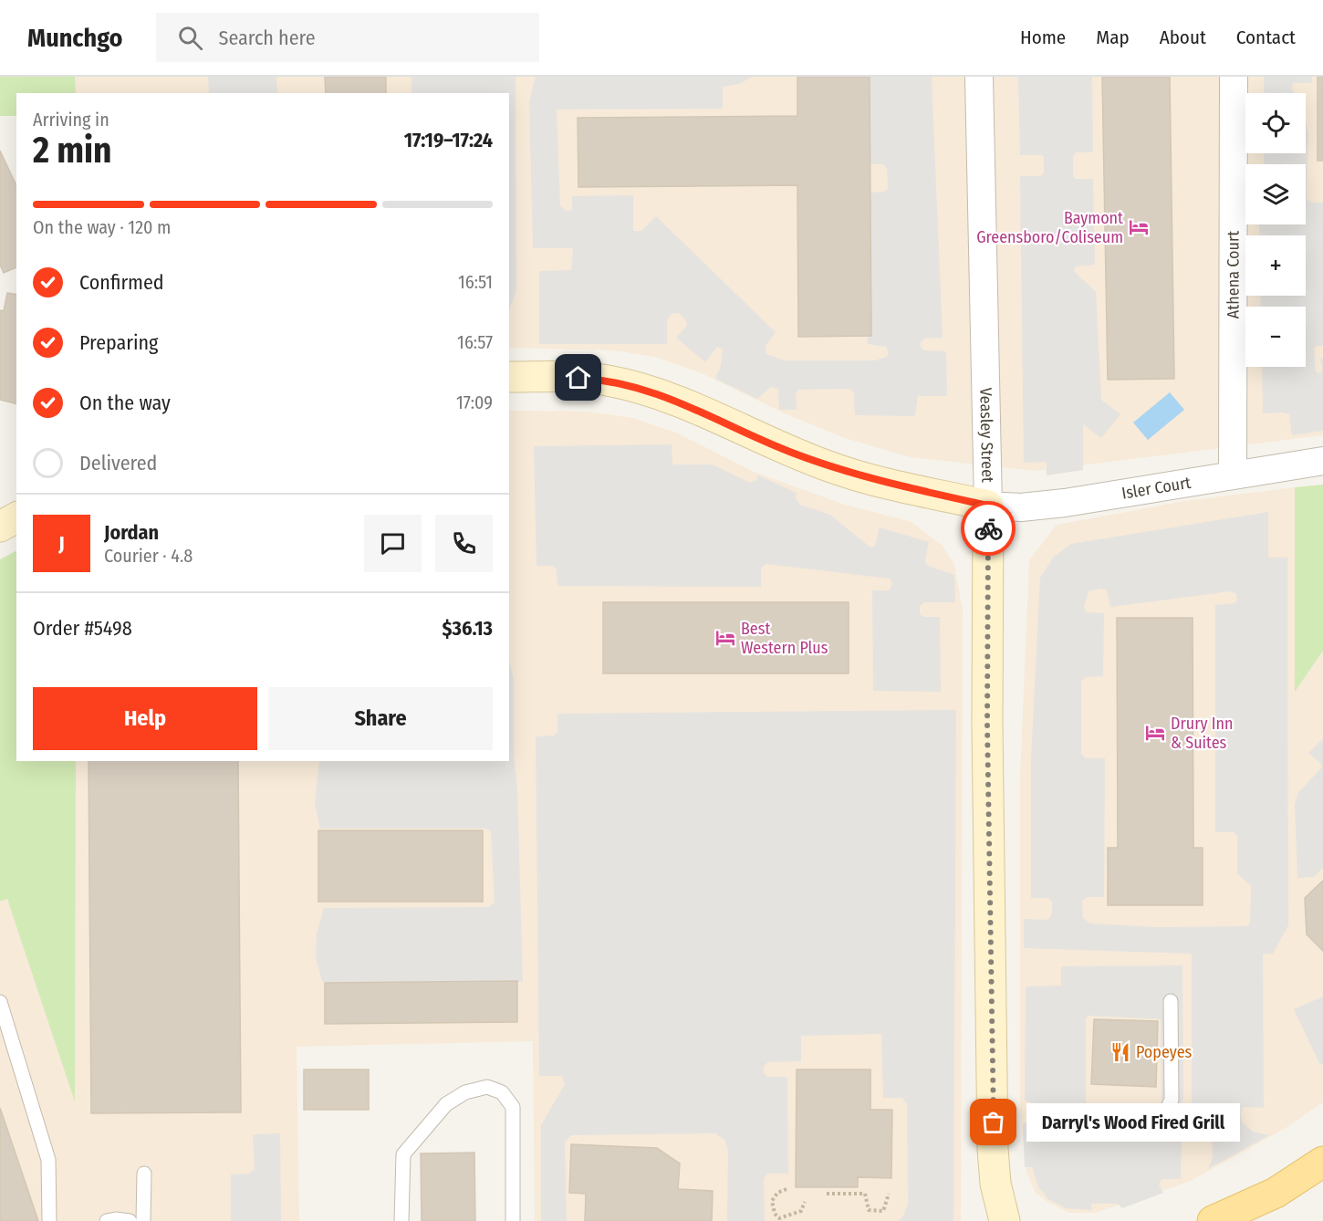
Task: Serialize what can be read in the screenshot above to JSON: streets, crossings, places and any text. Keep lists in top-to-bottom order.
{
  "streets": {
    "street": ["Athena Court", "Veasley Street", "Isler Court"]
  },
  "crossings": [
    ["Athena Court", "Isler Court"],
    ["Veasley Street", "Isler Court"]
  ],
  "places": {
    "hotel": ["Baymont Greensboro/Coliseum", "Best Western Plus", "Drury Inn & Suites"],
    "restaurant": ["Popeyes"],
    "other": ["Darryl's Wood Fired Grill"]
  },
  "page": {
    "header": "Munchgo",
    "search": "Search here",
    "nav": [
      "Home",
      "Map",
      "About",
      "Contact"
    ],
    "map_buttons": ["+", "−"],
    "heading": ["2 min", "Arriving in", "17:19–17:24"],
    "panel": [
      "Jordan",
      "Courier · 4.8",
      "Order #5498",
      "$36.13"
    ],
    "bar": "On the way · 120 m",
    "list": [
      ["Confirmed", "16:51"],
      ["Preparing", "16:57"],
      ["On the way", "17:09"],
      "Delivered"
    ],
    "round": "J",
    "buttons": ["Help", "Share"],
    "bubble": "Darryl's Wood Fired Grill"
  }
}
